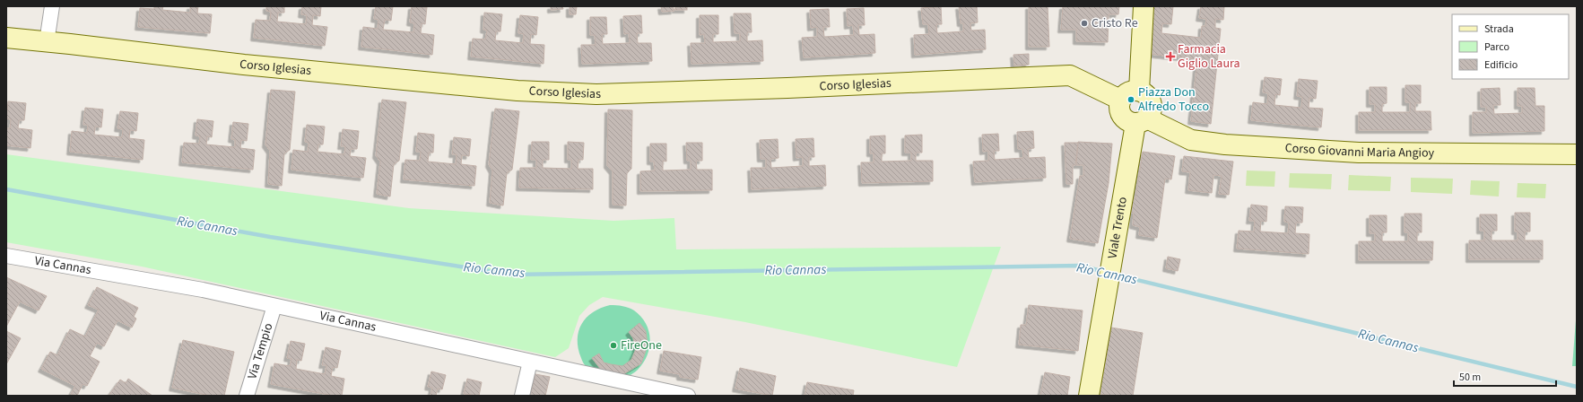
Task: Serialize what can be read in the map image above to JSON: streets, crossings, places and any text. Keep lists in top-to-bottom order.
{
  "streets": {
    "street": [
      "Corso Iglesias",
      "Corso Giovanni Maria Angioy",
      "Viale Trento",
      "Via Cannas",
      "Via Tempio"
    ]
  },
  "crossings": [
    ["Corso Iglesias", "Corso Giovanni Maria Angioy"],
    ["Corso Iglesias", "Viale Trento"],
    ["Corso Giovanni Maria Angioy", "Viale Trento"],
    ["Via Cannas", "Via Tempio"]
  ],
  "water": ["Rio Cannas"],
  "places": {
    "other": ["Cristo Re", "Piazza Don Alfredo Tocco", "FireOne"],
    "health": ["Farmacia Giglio Laura"]
  },
  "legend": ["Strada", "Parco", "Edificio"],
  "scale_bar": "50 m"
}
